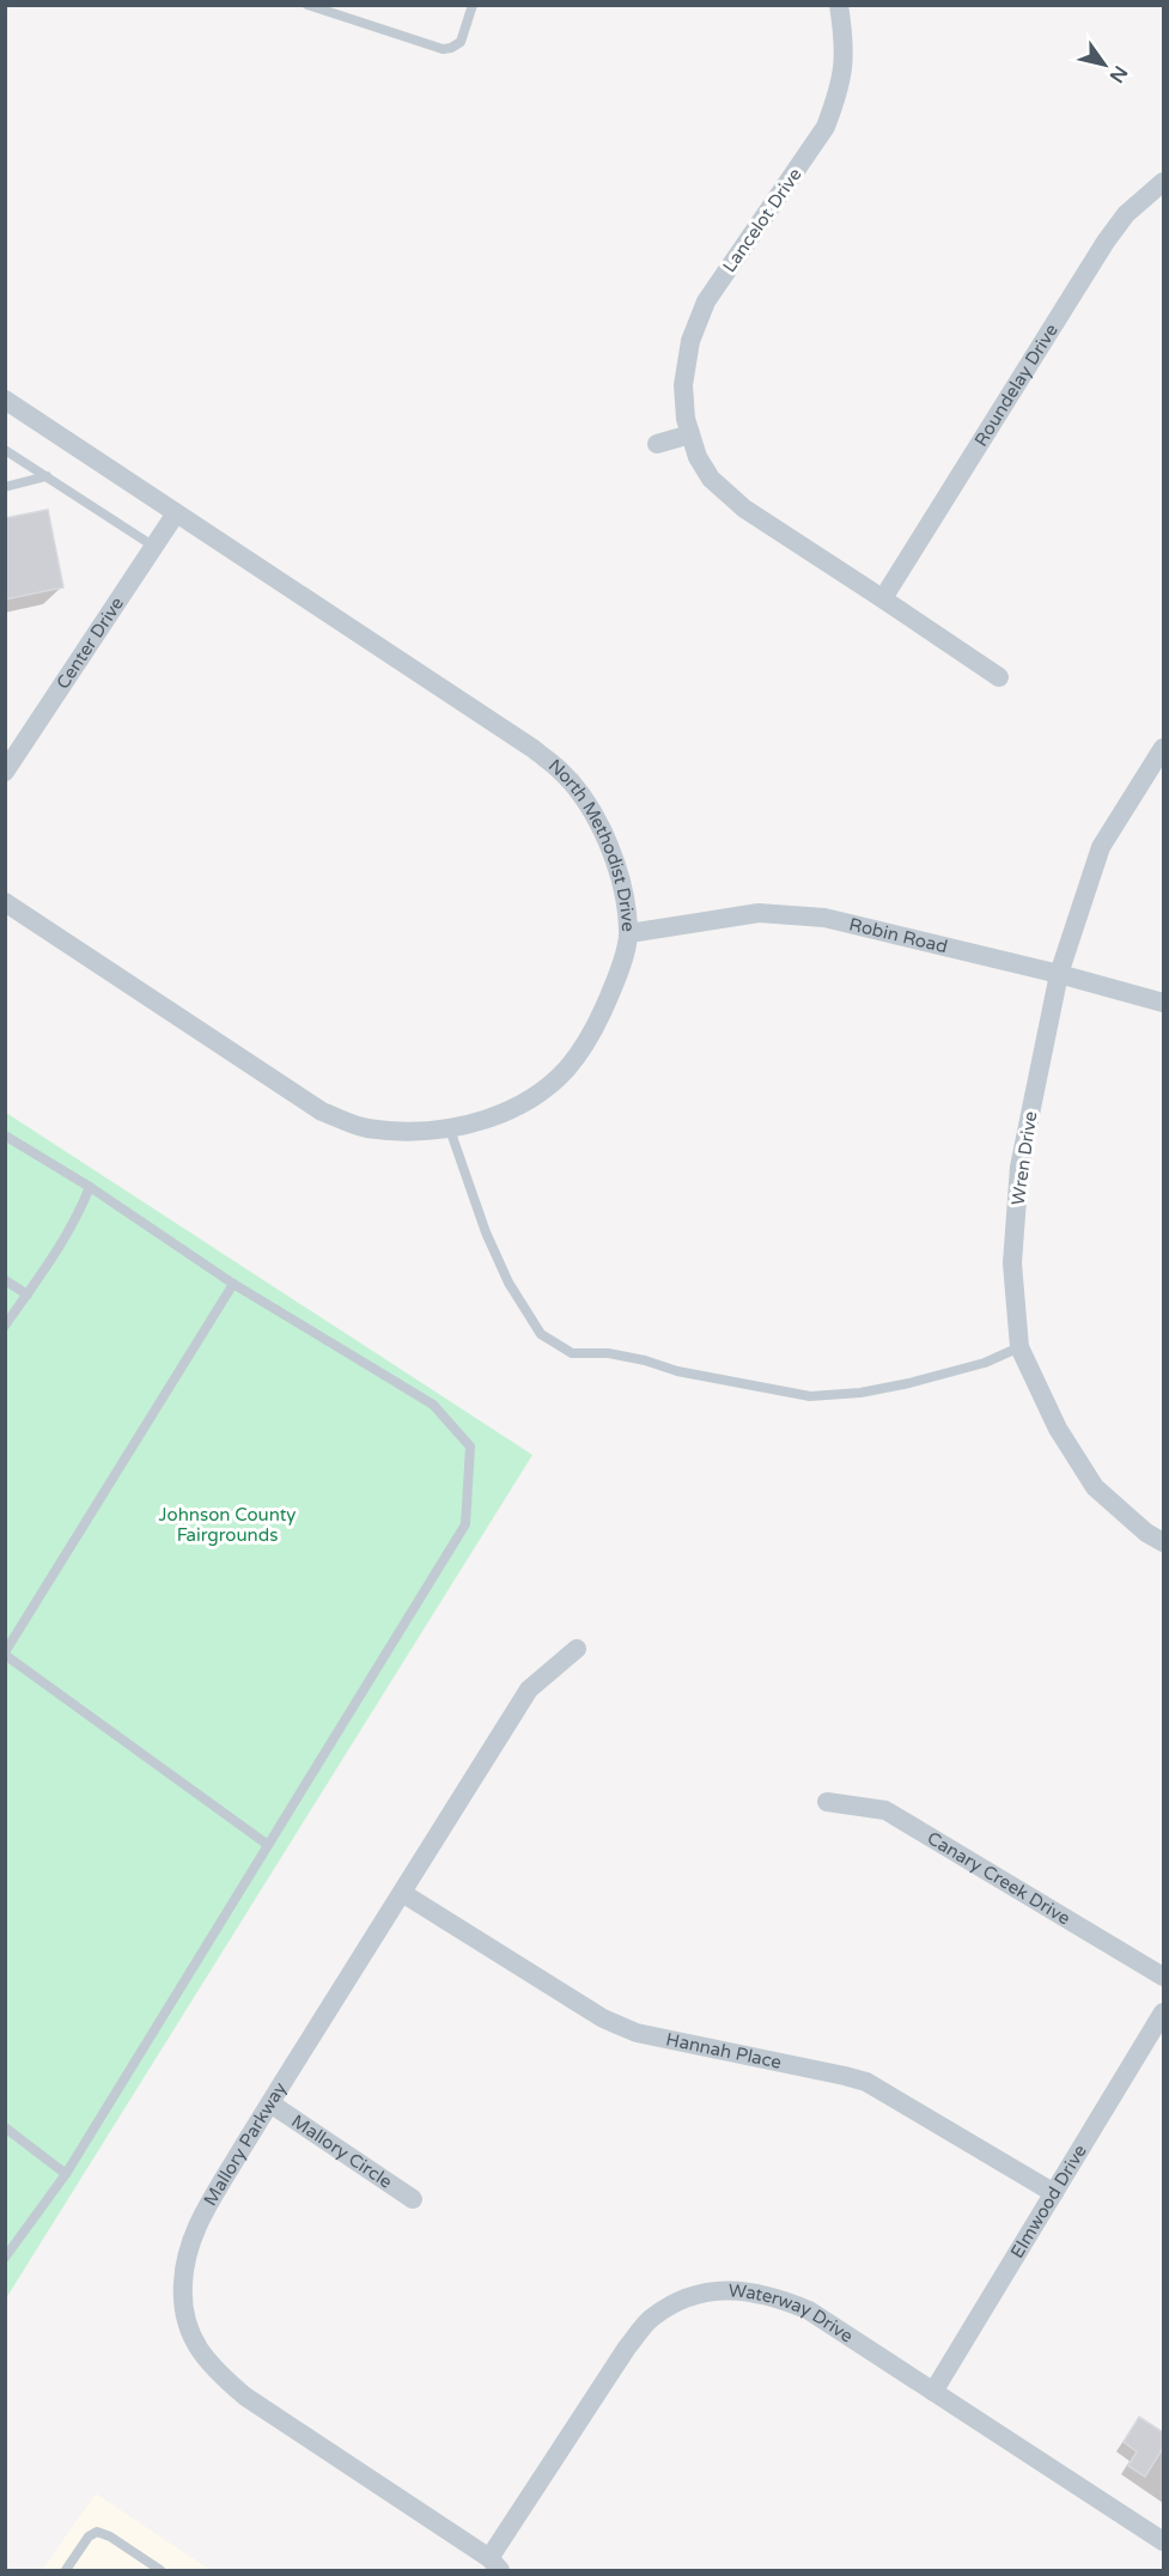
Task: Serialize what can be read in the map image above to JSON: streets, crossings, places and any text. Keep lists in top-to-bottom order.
{
  "streets": {
    "street": [
      "Lancelot Drive",
      "Roundelay Drive",
      "Center Drive",
      "North Methodist Drive",
      "Robin Road",
      "Wren Drive",
      "Canary Creek Drive",
      "Hannah Place",
      "Mallory Parkway",
      "Mallory Circle",
      "Elmwood Drive",
      "Waterway Drive"
    ]
  },
  "crossings": [
    ["Lancelot Drive", "Roundelay Drive"],
    ["Center Drive", "North Methodist Drive"],
    ["North Methodist Drive", "Robin Road"],
    ["Robin Road", "Wren Drive"],
    ["Hannah Place", "Mallory Parkway"],
    ["Hannah Place", "Elmwood Drive"],
    ["Mallory Parkway", "Mallory Circle"],
    ["Mallory Parkway", "Waterway Drive"],
    ["Elmwood Drive", "Waterway Drive"]
  ],
  "parks": ["Johnson County Fairgrounds"],
  "north": "bottom right"
}
